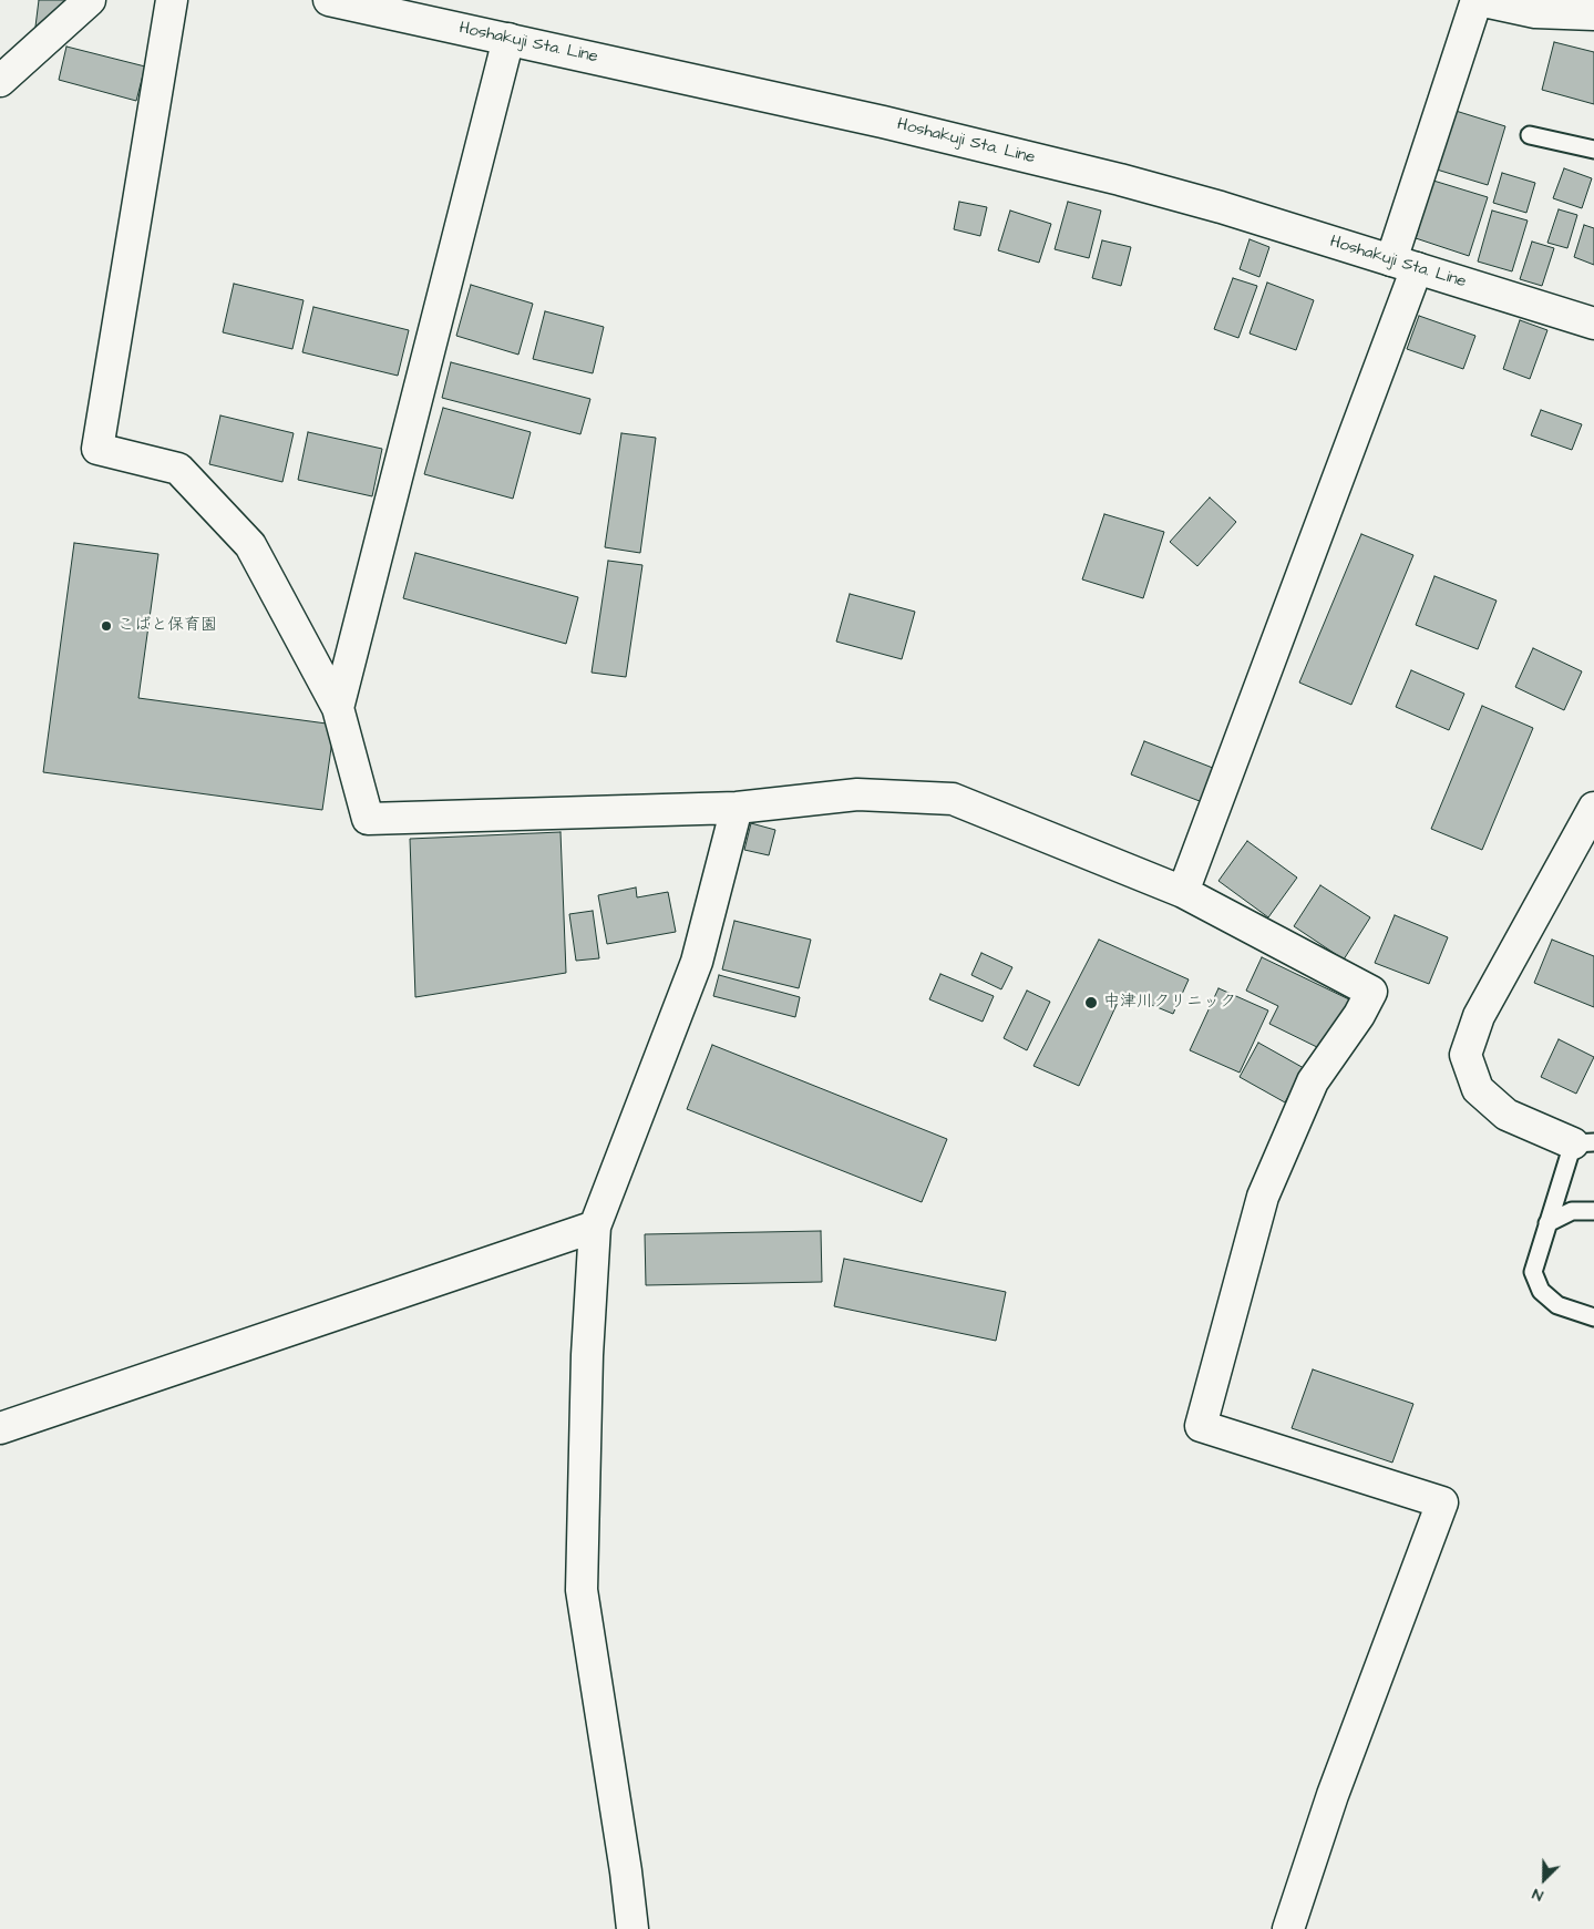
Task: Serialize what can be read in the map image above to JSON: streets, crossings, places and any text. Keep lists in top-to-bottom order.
{
  "streets": {
    "street": ["Hoshakuji Sta. Line"]
  },
  "places": ["こばと保育園", "中津川クリニック"],
  "north": "bottom left"
}
